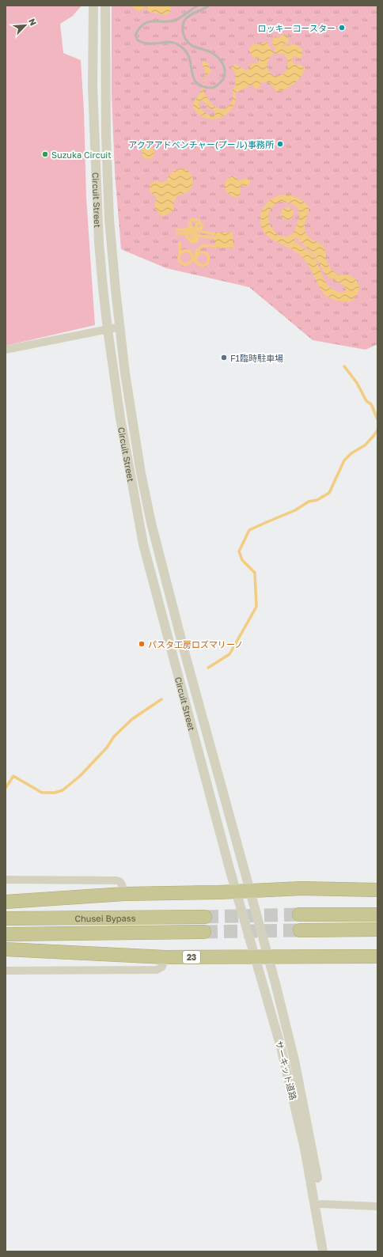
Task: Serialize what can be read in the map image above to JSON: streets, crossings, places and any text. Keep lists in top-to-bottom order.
{
  "streets": {
    "highway": ["Chusei Bypass", "23"],
    "street": ["Circuit Street", "サーキット道路"]
  },
  "crossings": [
    ["Circuit Street", "23"],
    ["Circuit Street", "サーキット道路"],
    ["23", "サーキット道路"]
  ],
  "places": [
    "ロッキーコースター",
    "アクアアドベンチャー(プール)事務所",
    "Suzuka Circuit",
    "F1臨時駐車場",
    "パスタ工房ロズマリーノ"
  ],
  "north": "top right"
}
